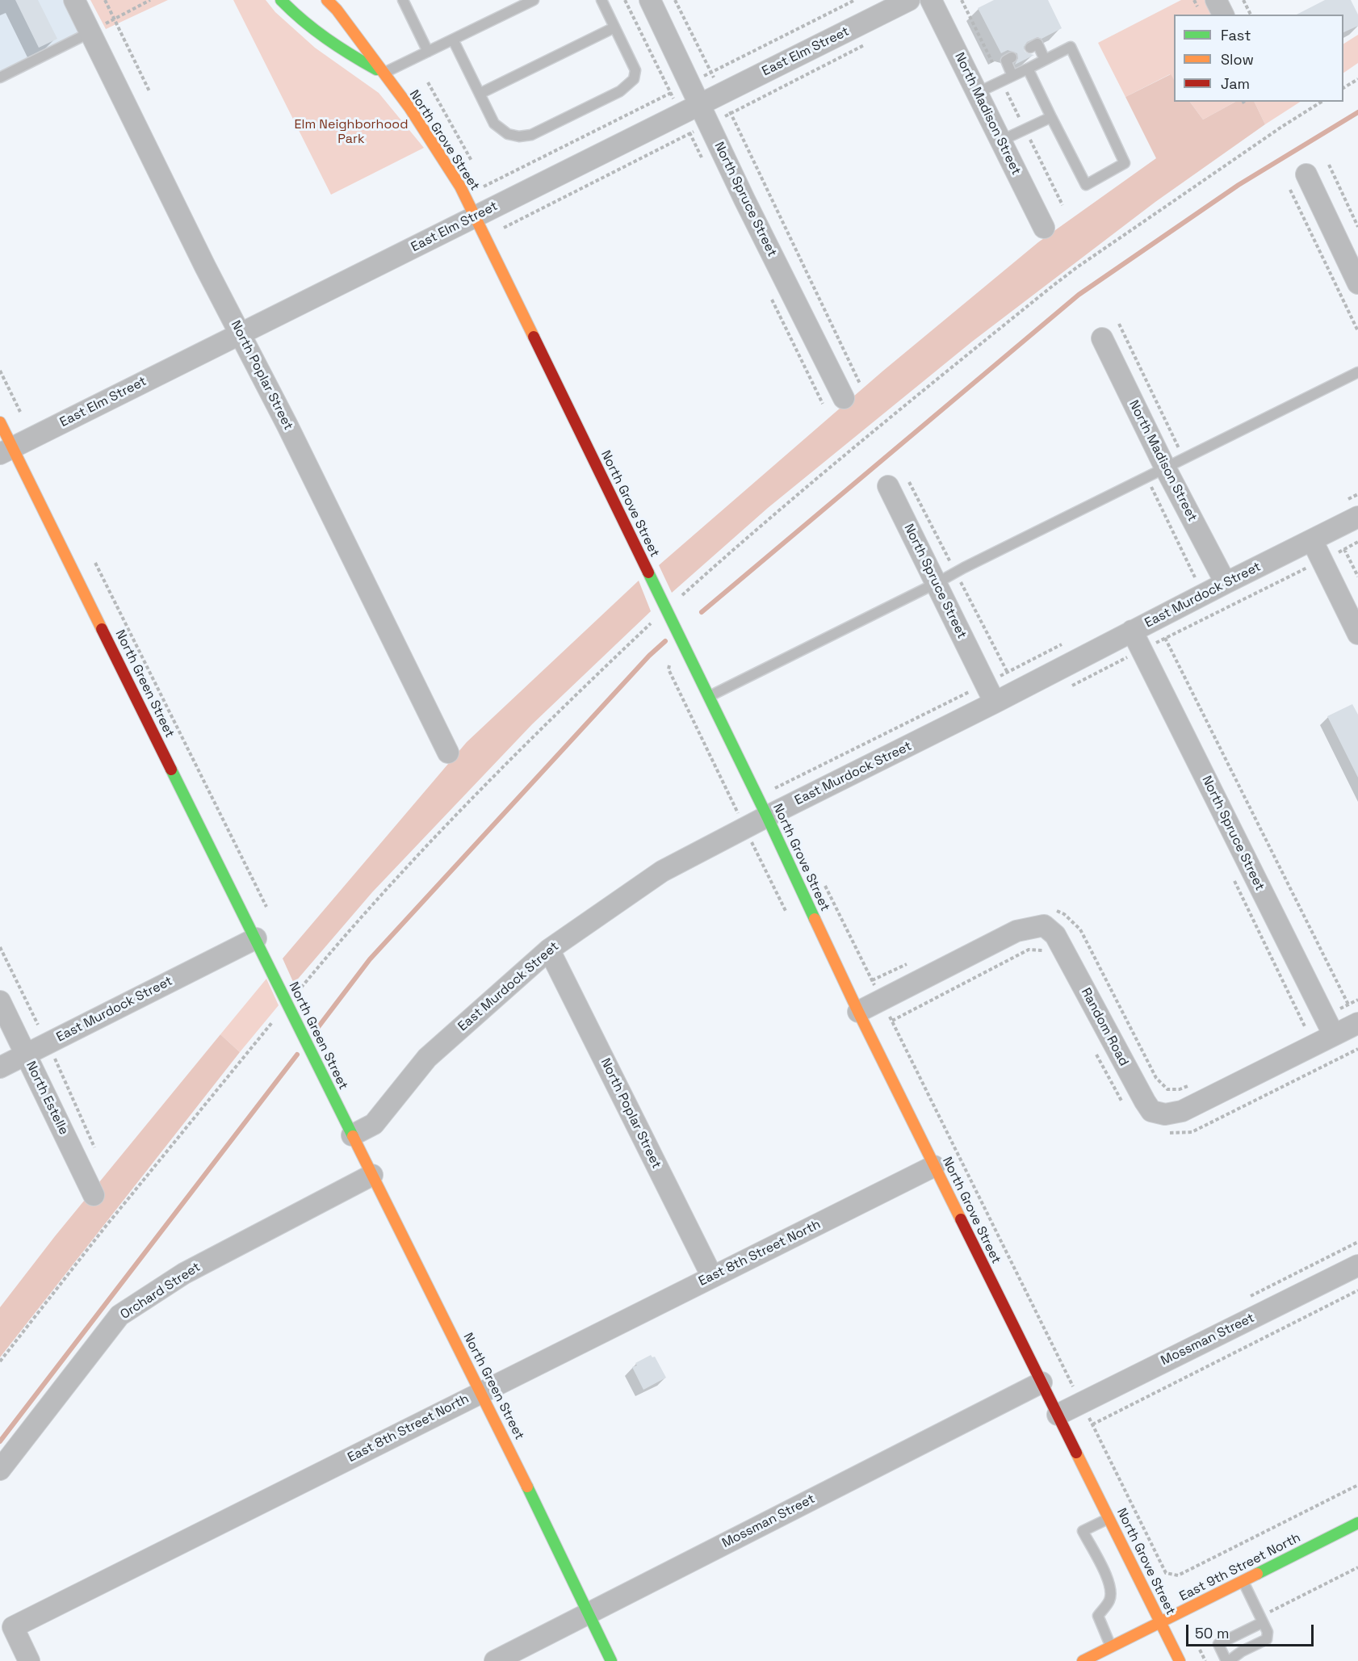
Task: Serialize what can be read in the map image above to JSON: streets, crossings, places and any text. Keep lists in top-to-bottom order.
{
  "streets": {
    "street": [
      "East Elm Street",
      "North Madison Street",
      "North Grove Street",
      "North Spruce Street",
      "North Poplar Street",
      "East Murdock Street",
      "North Green Street",
      "Random Road",
      "North Estelle",
      "East 8th Street North",
      "Orchard Street",
      "Mossman Street",
      "East 9th Street North"
    ]
  },
  "crossings": [
    ["East Elm Street", "North Grove Street"],
    ["East Elm Street", "North Spruce Street"],
    ["East Elm Street", "North Poplar Street"],
    ["East Elm Street", "North Green Street"],
    ["North Madison Street", "East Murdock Street"],
    ["North Grove Street", "East Murdock Street"],
    ["North Grove Street", "Random Road"],
    ["North Grove Street", "East 8th Street North"],
    ["North Grove Street", "Mossman Street"],
    ["North Grove Street", "East 9th Street North"],
    ["North Spruce Street", "East Murdock Street"],
    ["North Spruce Street", "Random Road"],
    ["North Poplar Street", "East Murdock Street"],
    ["North Poplar Street", "East 8th Street North"],
    ["East Murdock Street", "North Green Street"],
    ["East Murdock Street", "North Estelle"],
    ["North Green Street", "East 8th Street North"],
    ["North Green Street", "Orchard Street"],
    ["North Green Street", "Mossman Street"]
  ],
  "parks": ["Elm Neighborhood Park"],
  "legend": ["Fast", "Slow", "Jam"],
  "scale_bar": "50 m"
}
